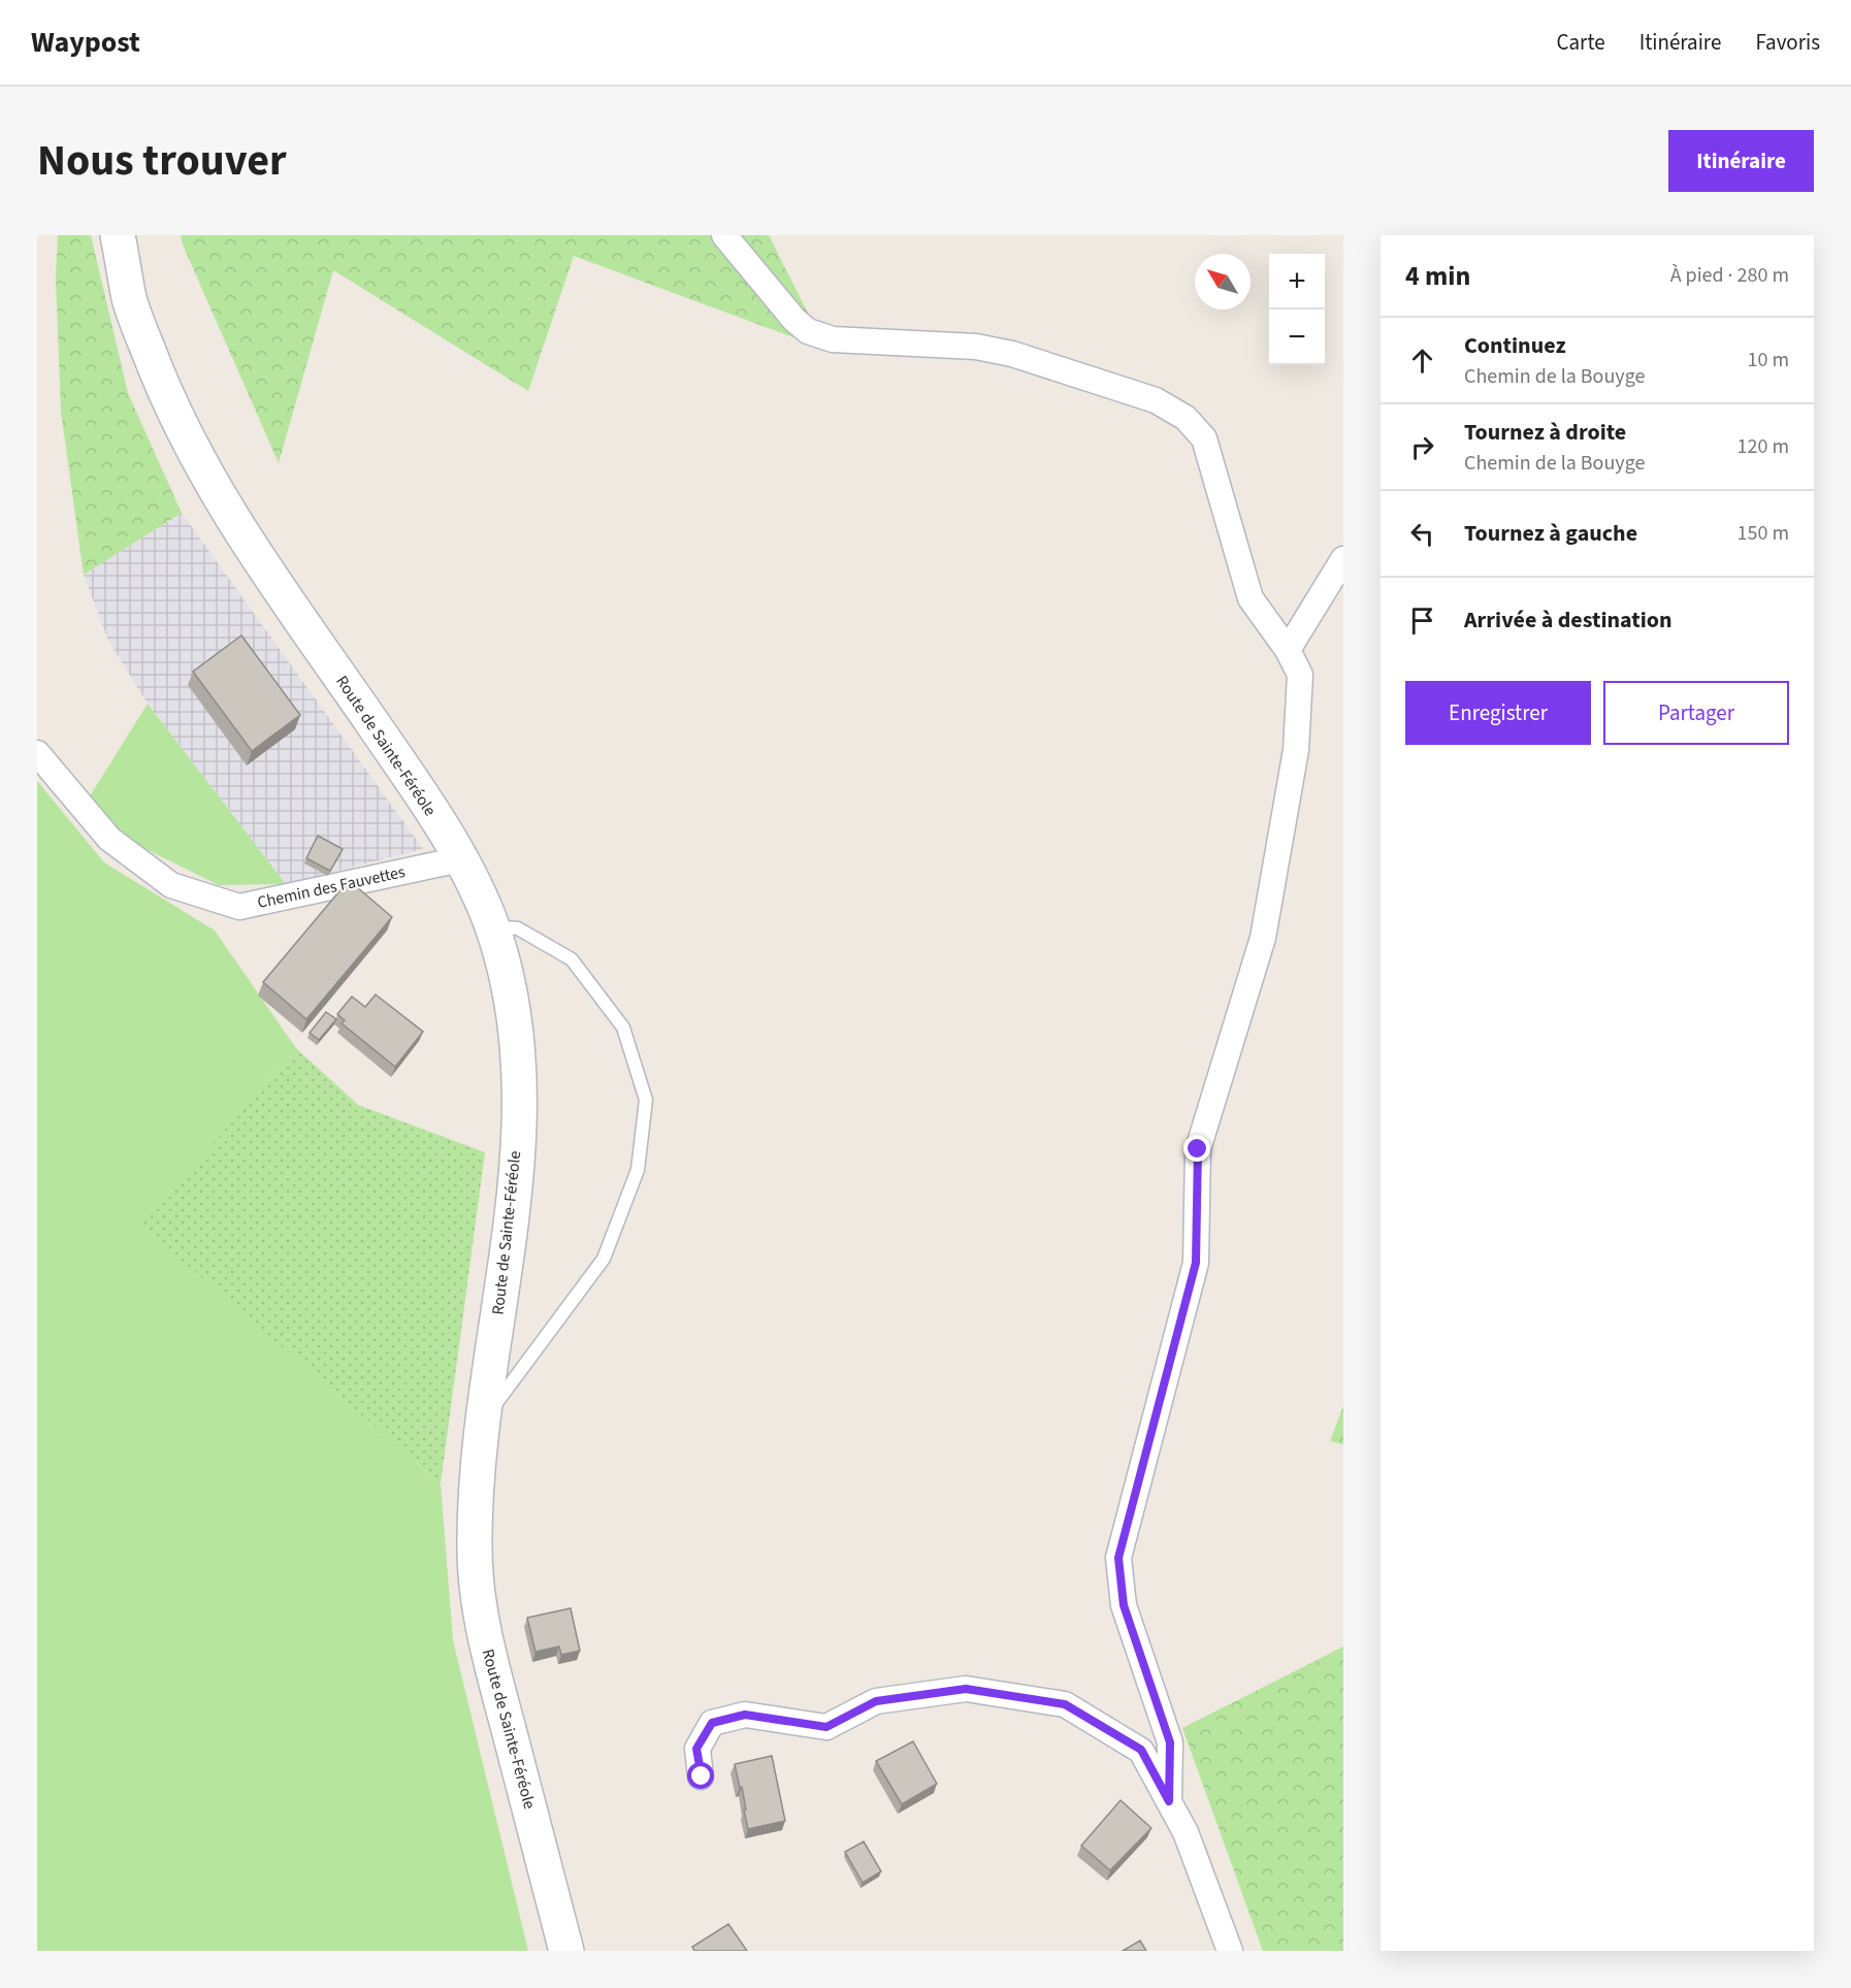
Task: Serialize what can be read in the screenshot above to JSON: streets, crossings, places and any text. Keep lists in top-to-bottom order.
{
  "streets": {
    "main road": ["Route de Sainte-Féréole"],
    "street": ["Chemin des Fauvettes"]
  },
  "crossings": [
    ["Route de Sainte-Féréole", "Chemin des Fauvettes"]
  ],
  "north": "top left",
  "page": {
    "header": "Waypost",
    "nav": ["Carte", "Itinéraire", "Favoris"],
    "title": "Nous trouver",
    "buttons": [
      "Itinéraire",
      ["Enregistrer", "Partager"]
    ],
    "heading": ["4 min", "À pied · 280 m"],
    "map_buttons": ["+", "−"],
    "list": [
      ["Continuez", "Chemin de la Bouyge", "10 m"],
      ["Tournez à droite", "Chemin de la Bouyge", "120 m"],
      ["Tournez à gauche", "150 m"],
      "Arrivée à destination"
    ]
  }
}
